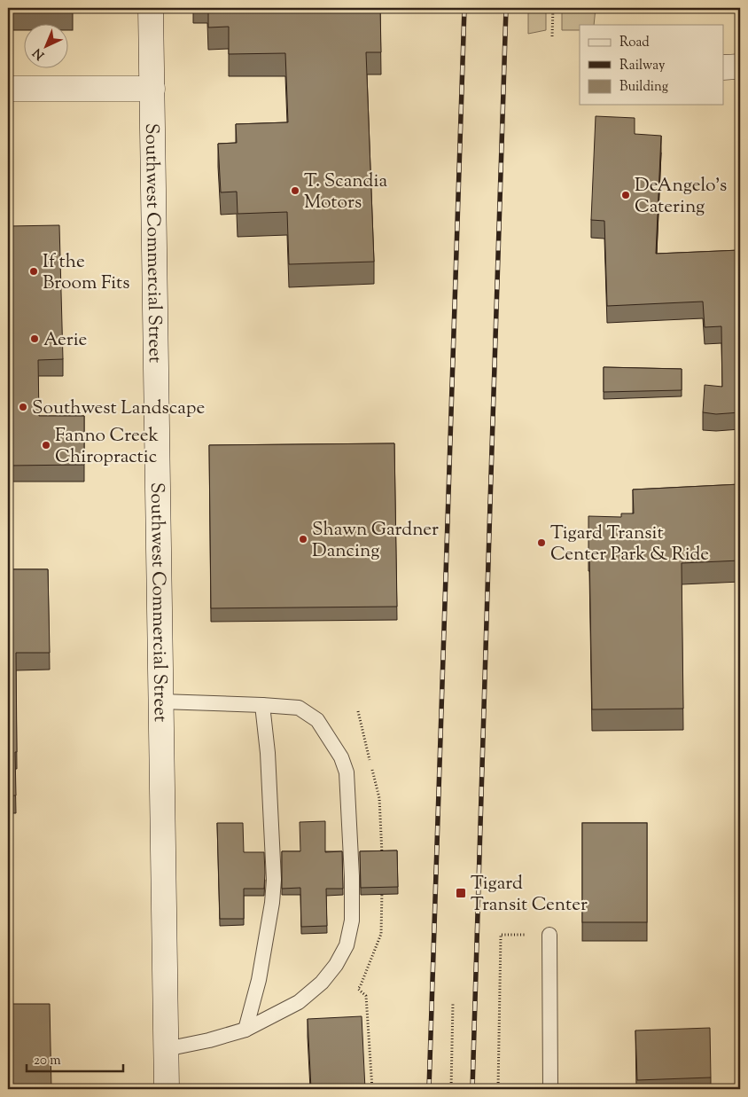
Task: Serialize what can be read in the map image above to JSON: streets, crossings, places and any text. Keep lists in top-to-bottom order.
{
  "streets": {
    "street": ["Southwest Commercial Street"]
  },
  "places": {
    "other": [
      "T. Scandia Motors",
      "DeAngelo's Catering",
      "If the Broom Fits",
      "Aerie",
      "Southwest Landscape",
      "Fanno Creek Chiropractic",
      "Shawn Gardner Dancing",
      "Tigard Transit Center Park & Ride"
    ],
    "transit": ["Tigard Transit Center"]
  },
  "legend": ["Road", "Railway", "Building"],
  "scale_bar": "20 m",
  "north": "bottom left"
}
